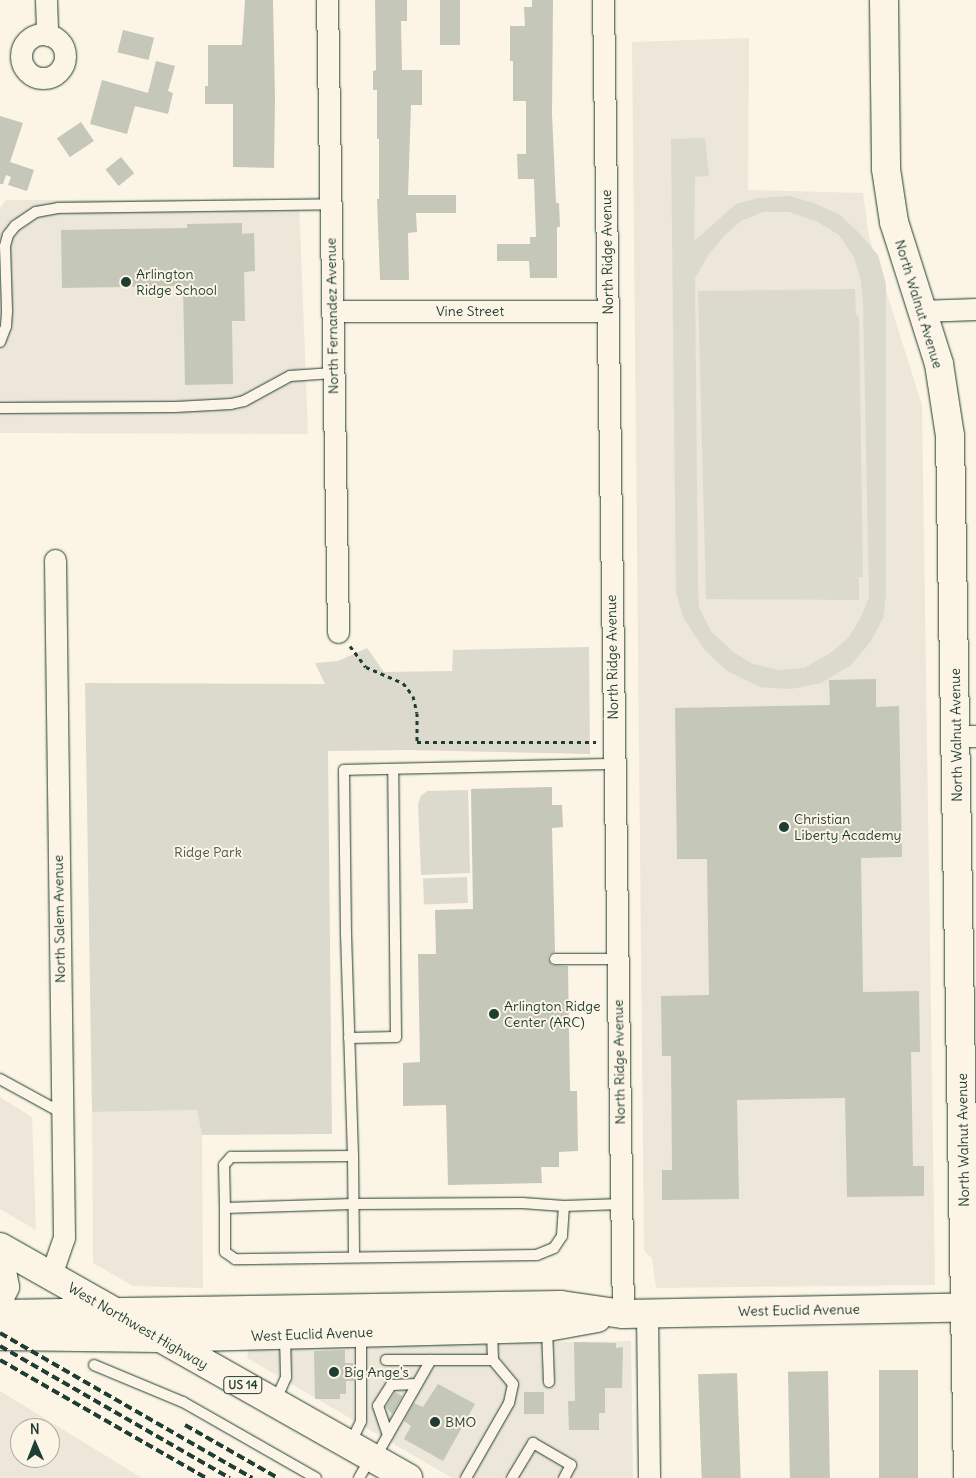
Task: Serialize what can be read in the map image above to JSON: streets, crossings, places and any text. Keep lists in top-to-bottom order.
{
  "streets": {
    "street": [
      "North Ridge Avenue",
      "North Walnut Avenue",
      "Vine Street",
      "North Fernandez Avenue",
      "North Salem Avenue",
      "West Euclid Avenue",
      "West Northwest Highway",
      "US 14"
    ]
  },
  "crossings": [
    ["North Ridge Avenue", "Vine Street"],
    ["North Ridge Avenue", "West Euclid Avenue"],
    ["North Walnut Avenue", "West Euclid Avenue"],
    ["Vine Street", "North Fernandez Avenue"],
    ["North Salem Avenue", "West Northwest Highway"],
    ["West Euclid Avenue", "West Northwest Highway"]
  ],
  "parks": ["Ridge Park"],
  "places": [
    "Arlington Ridge School",
    "Christian Liberty Academy",
    "Arlington Ridge Center (ARC)",
    "Big Ange's",
    "BMO"
  ],
  "north": "top"
}
